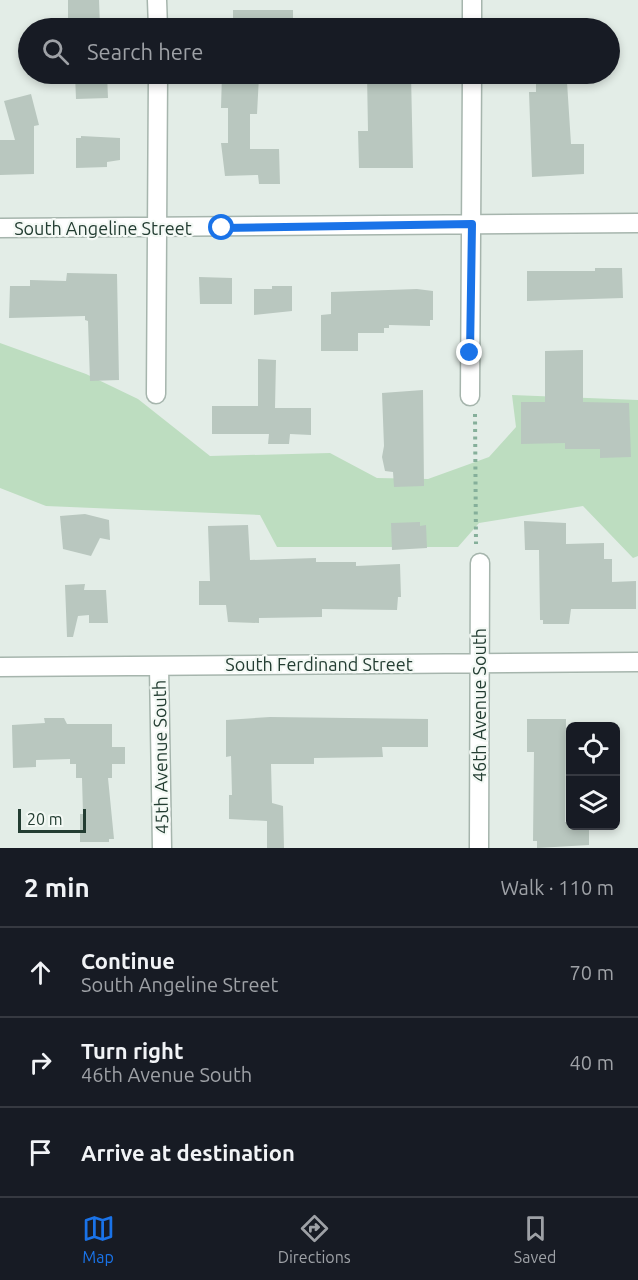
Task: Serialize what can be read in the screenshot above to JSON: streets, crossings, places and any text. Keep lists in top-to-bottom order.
{
  "streets": {
    "street": [
      "South Angeline Street",
      "South Ferdinand Street",
      "46th Avenue South",
      "45th Avenue South"
    ]
  },
  "crossings": [
    ["South Ferdinand Street", "46th Avenue South"],
    ["South Ferdinand Street", "45th Avenue South"]
  ],
  "scale_bar": "20 m",
  "page": {
    "search": "Search here",
    "scale": "20 m",
    "heading": ["2 min", "Walk · 110 m"],
    "list": [
      ["Continue", "South Angeline Street", "70 m"],
      ["Turn right", "46th Avenue South", "40 m"],
      "Arrive at destination"
    ],
    "nav": ["Map", "Directions", "Saved"]
  }
}
